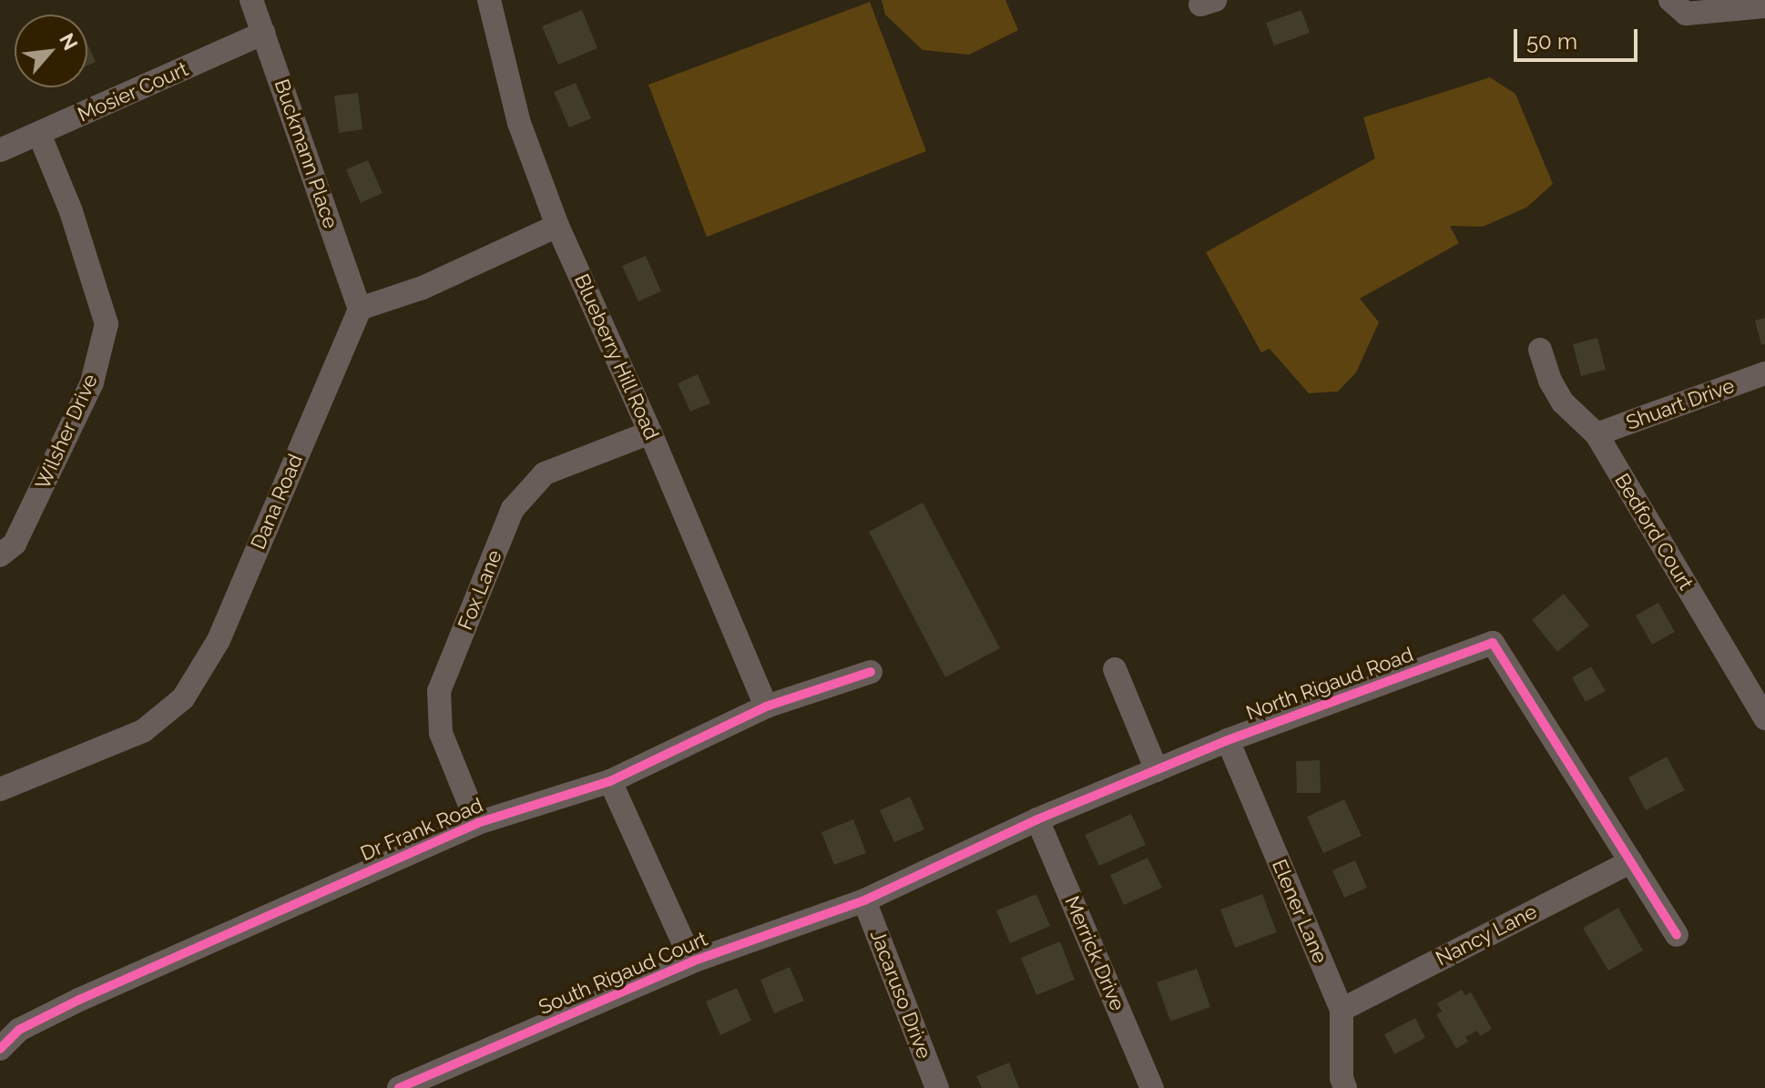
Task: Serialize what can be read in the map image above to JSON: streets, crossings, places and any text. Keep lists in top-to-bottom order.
{
  "streets": {
    "street": [
      "Mosier Court",
      "Buckmann Place",
      "Blueberry Hill Road",
      "Shuart Drive",
      "Wilsher Drive",
      "Dana Road",
      "Bedford Court",
      "Fox Lane",
      "North Rigaud Road",
      "Dr Frank Road",
      "Elener Lane",
      "Nancy Lane",
      "Merrick Drive",
      "South Rigaud Court",
      "Jacaruso Drive"
    ]
  },
  "crossings": [
    ["Mosier Court", "Buckmann Place"],
    ["Mosier Court", "Wilsher Drive"],
    ["Buckmann Place", "Dana Road"],
    ["Blueberry Hill Road", "Fox Lane"],
    ["Blueberry Hill Road", "Dr Frank Road"],
    ["Shuart Drive", "Bedford Court"],
    ["Fox Lane", "Dr Frank Road"],
    ["North Rigaud Road", "Elener Lane"],
    ["North Rigaud Road", "Nancy Lane"],
    ["North Rigaud Road", "Merrick Drive"],
    ["North Rigaud Road", "South Rigaud Court"],
    ["North Rigaud Road", "Jacaruso Drive"],
    ["Elener Lane", "Nancy Lane"],
    ["South Rigaud Court", "Jacaruso Drive"]
  ],
  "scale_bar": "50 m",
  "north": "top right"
}
